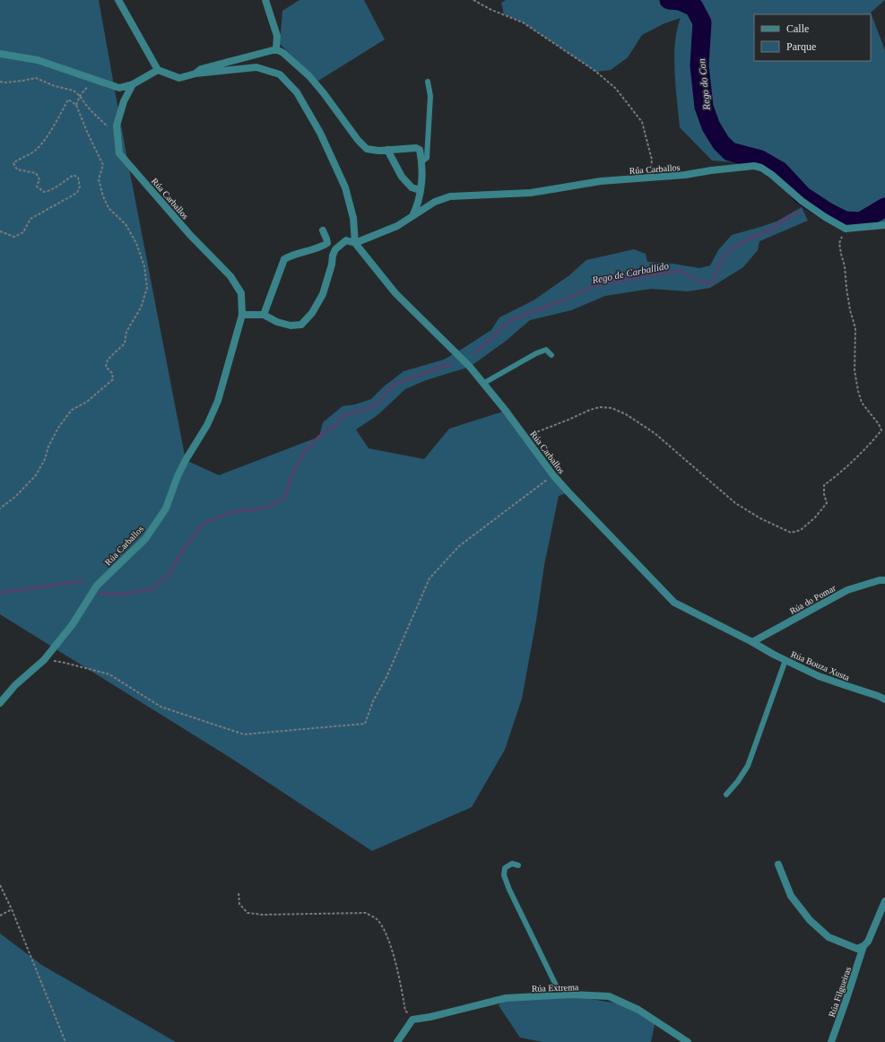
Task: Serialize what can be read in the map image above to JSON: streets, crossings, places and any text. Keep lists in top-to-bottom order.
{
  "streets": {
    "street": [
      "Rúa Carballos",
      "Rúa do Pomar",
      "Rúa Bouza Xusta",
      "Rúa Extrema",
      "Rúa Filgueiras"
    ]
  },
  "crossings": [
    ["Rúa Carballos", "Rúa do Pomar"],
    ["Rúa Carballos", "Rúa Bouza Xusta"],
    ["Rúa do Pomar", "Rúa Bouza Xusta"]
  ],
  "water": ["Rego do Con", "Rego de Carballido"],
  "legend": ["Calle", "Parque"]
}
